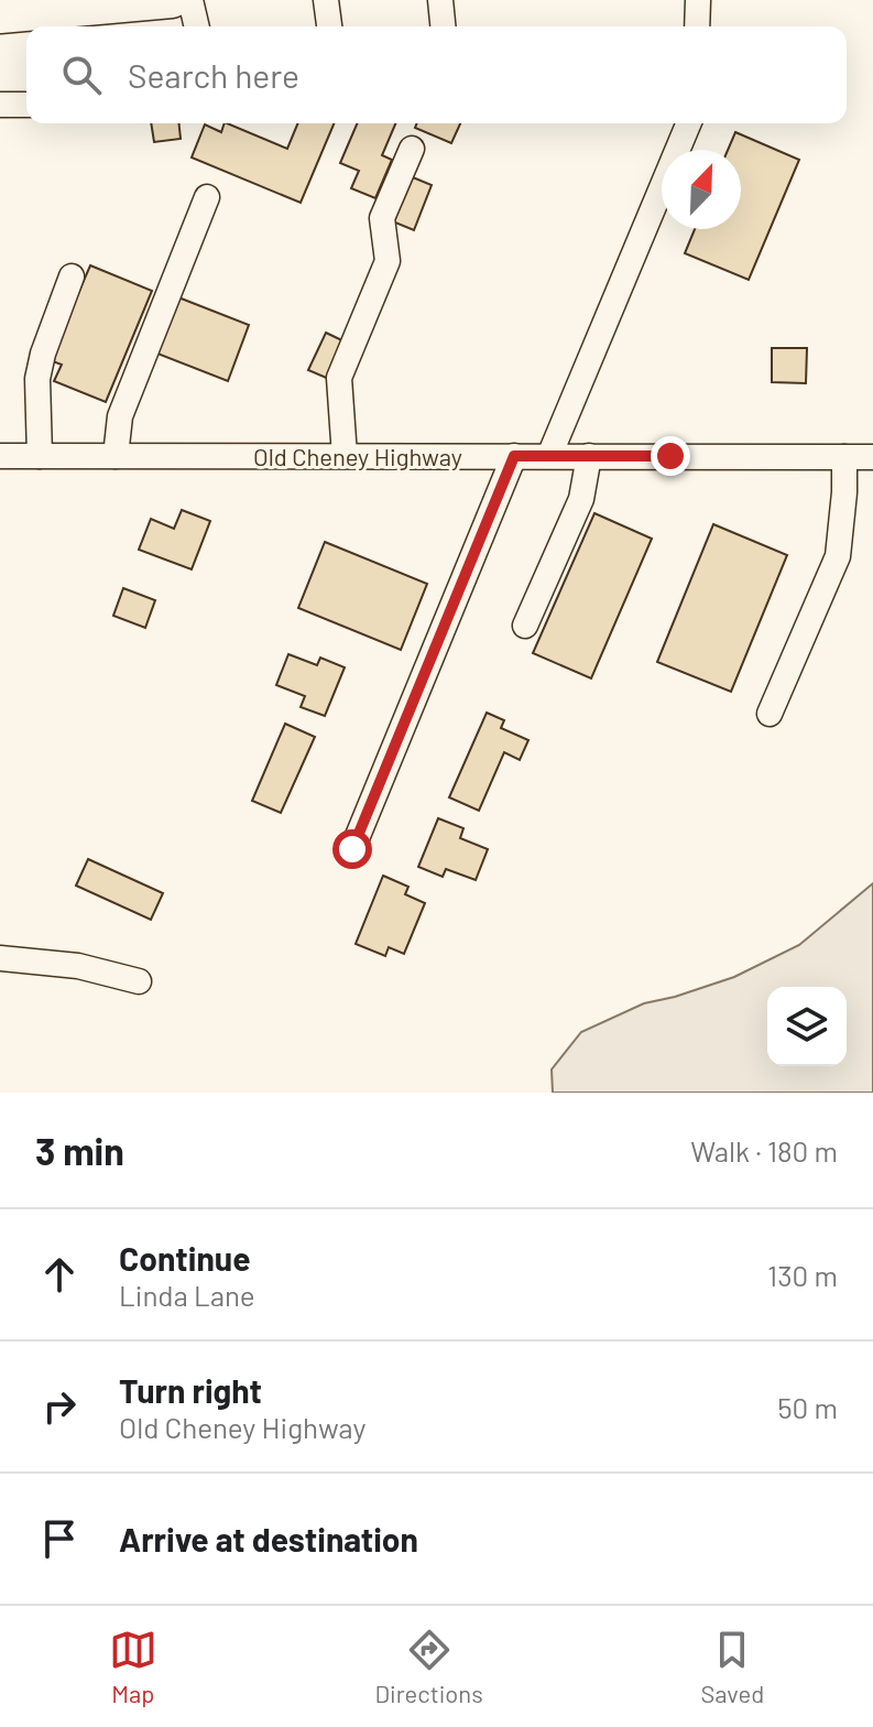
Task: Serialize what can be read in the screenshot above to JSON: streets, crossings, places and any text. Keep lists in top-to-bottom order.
{
  "streets": {
    "street": ["Old Cheney Highway"]
  },
  "north": "top right",
  "page": {
    "search": "Search here",
    "heading": ["3 min", "Walk · 180 m"],
    "list": [
      ["Continue", "Linda Lane", "130 m"],
      ["Turn right", "Old Cheney Highway", "50 m"],
      "Arrive at destination"
    ],
    "nav": ["Map", "Directions", "Saved"]
  }
}
